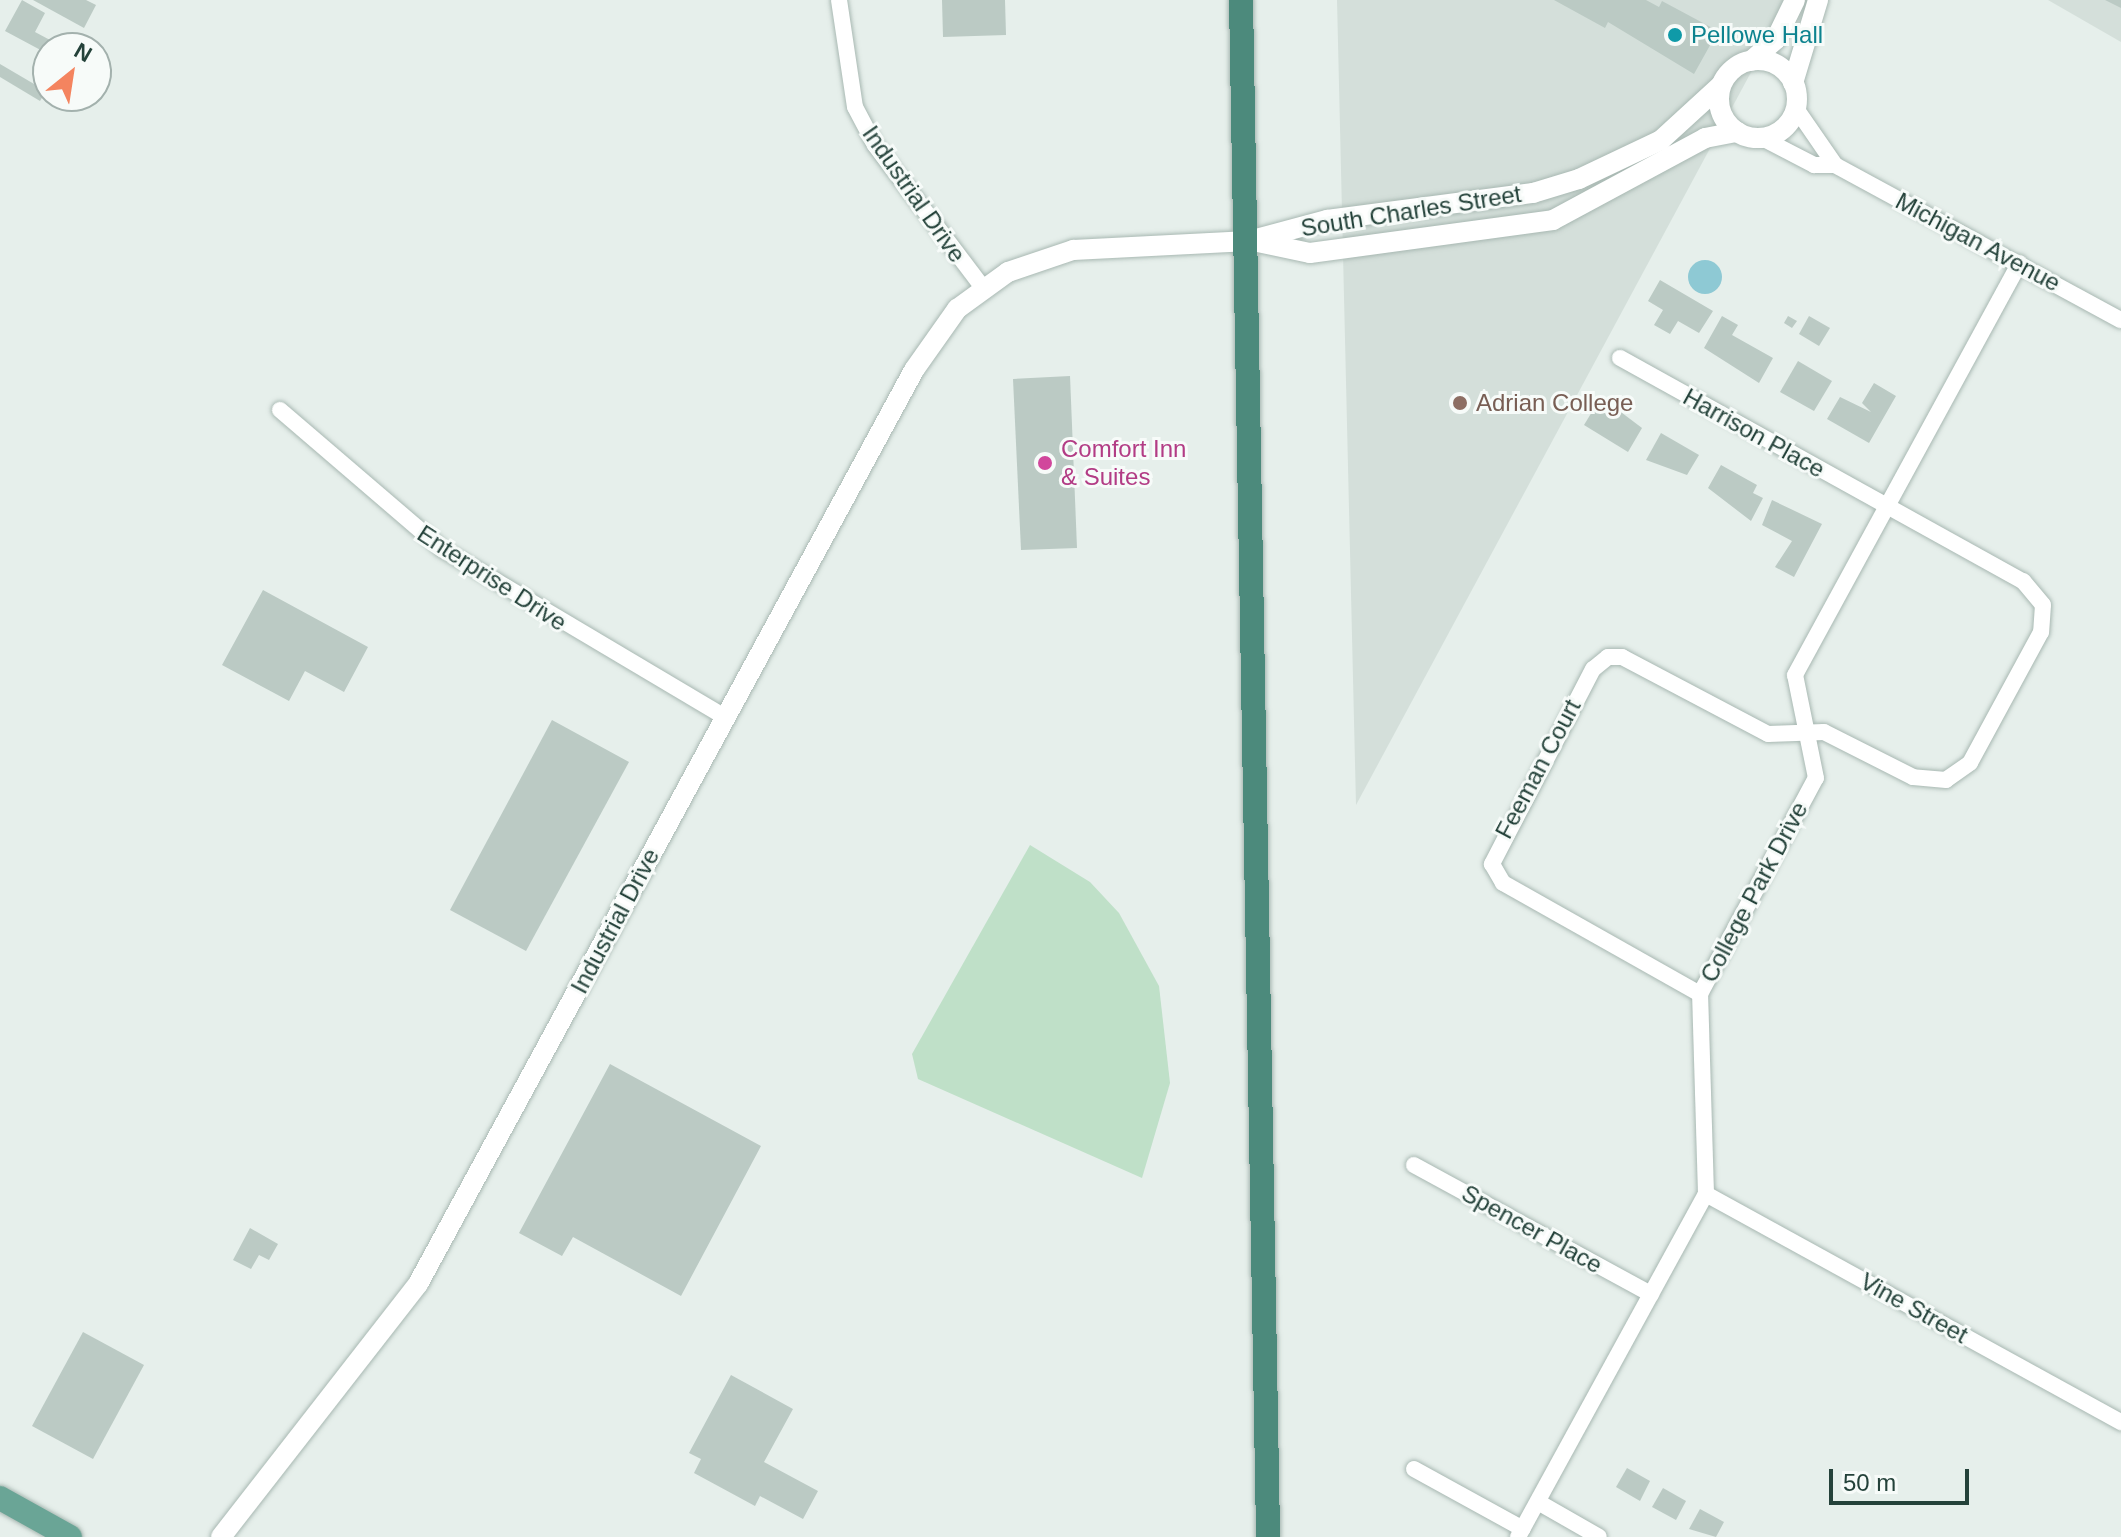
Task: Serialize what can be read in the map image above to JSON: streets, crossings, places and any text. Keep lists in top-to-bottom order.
{
  "streets": {
    "street": [
      "Industrial Drive",
      "South Charles Street",
      "Michigan Avenue",
      "Harrison Place",
      "Enterprise Drive",
      "Feeman Court",
      "College Park Drive",
      "Spencer Place",
      "Vine Street"
    ]
  },
  "crossings": [
    ["Industrial Drive", "South Charles Street"],
    ["Industrial Drive", "Enterprise Drive"],
    ["South Charles Street", "Michigan Avenue"],
    ["Michigan Avenue", "College Park Drive"],
    ["Harrison Place", "Feeman Court"],
    ["Harrison Place", "College Park Drive"],
    ["Feeman Court", "College Park Drive"],
    ["College Park Drive", "Vine Street"]
  ],
  "places": ["Pellowe Hall", "Adrian College", "Comfort Inn & Suites"],
  "scale_bar": "50 m",
  "north": "top right"
}
